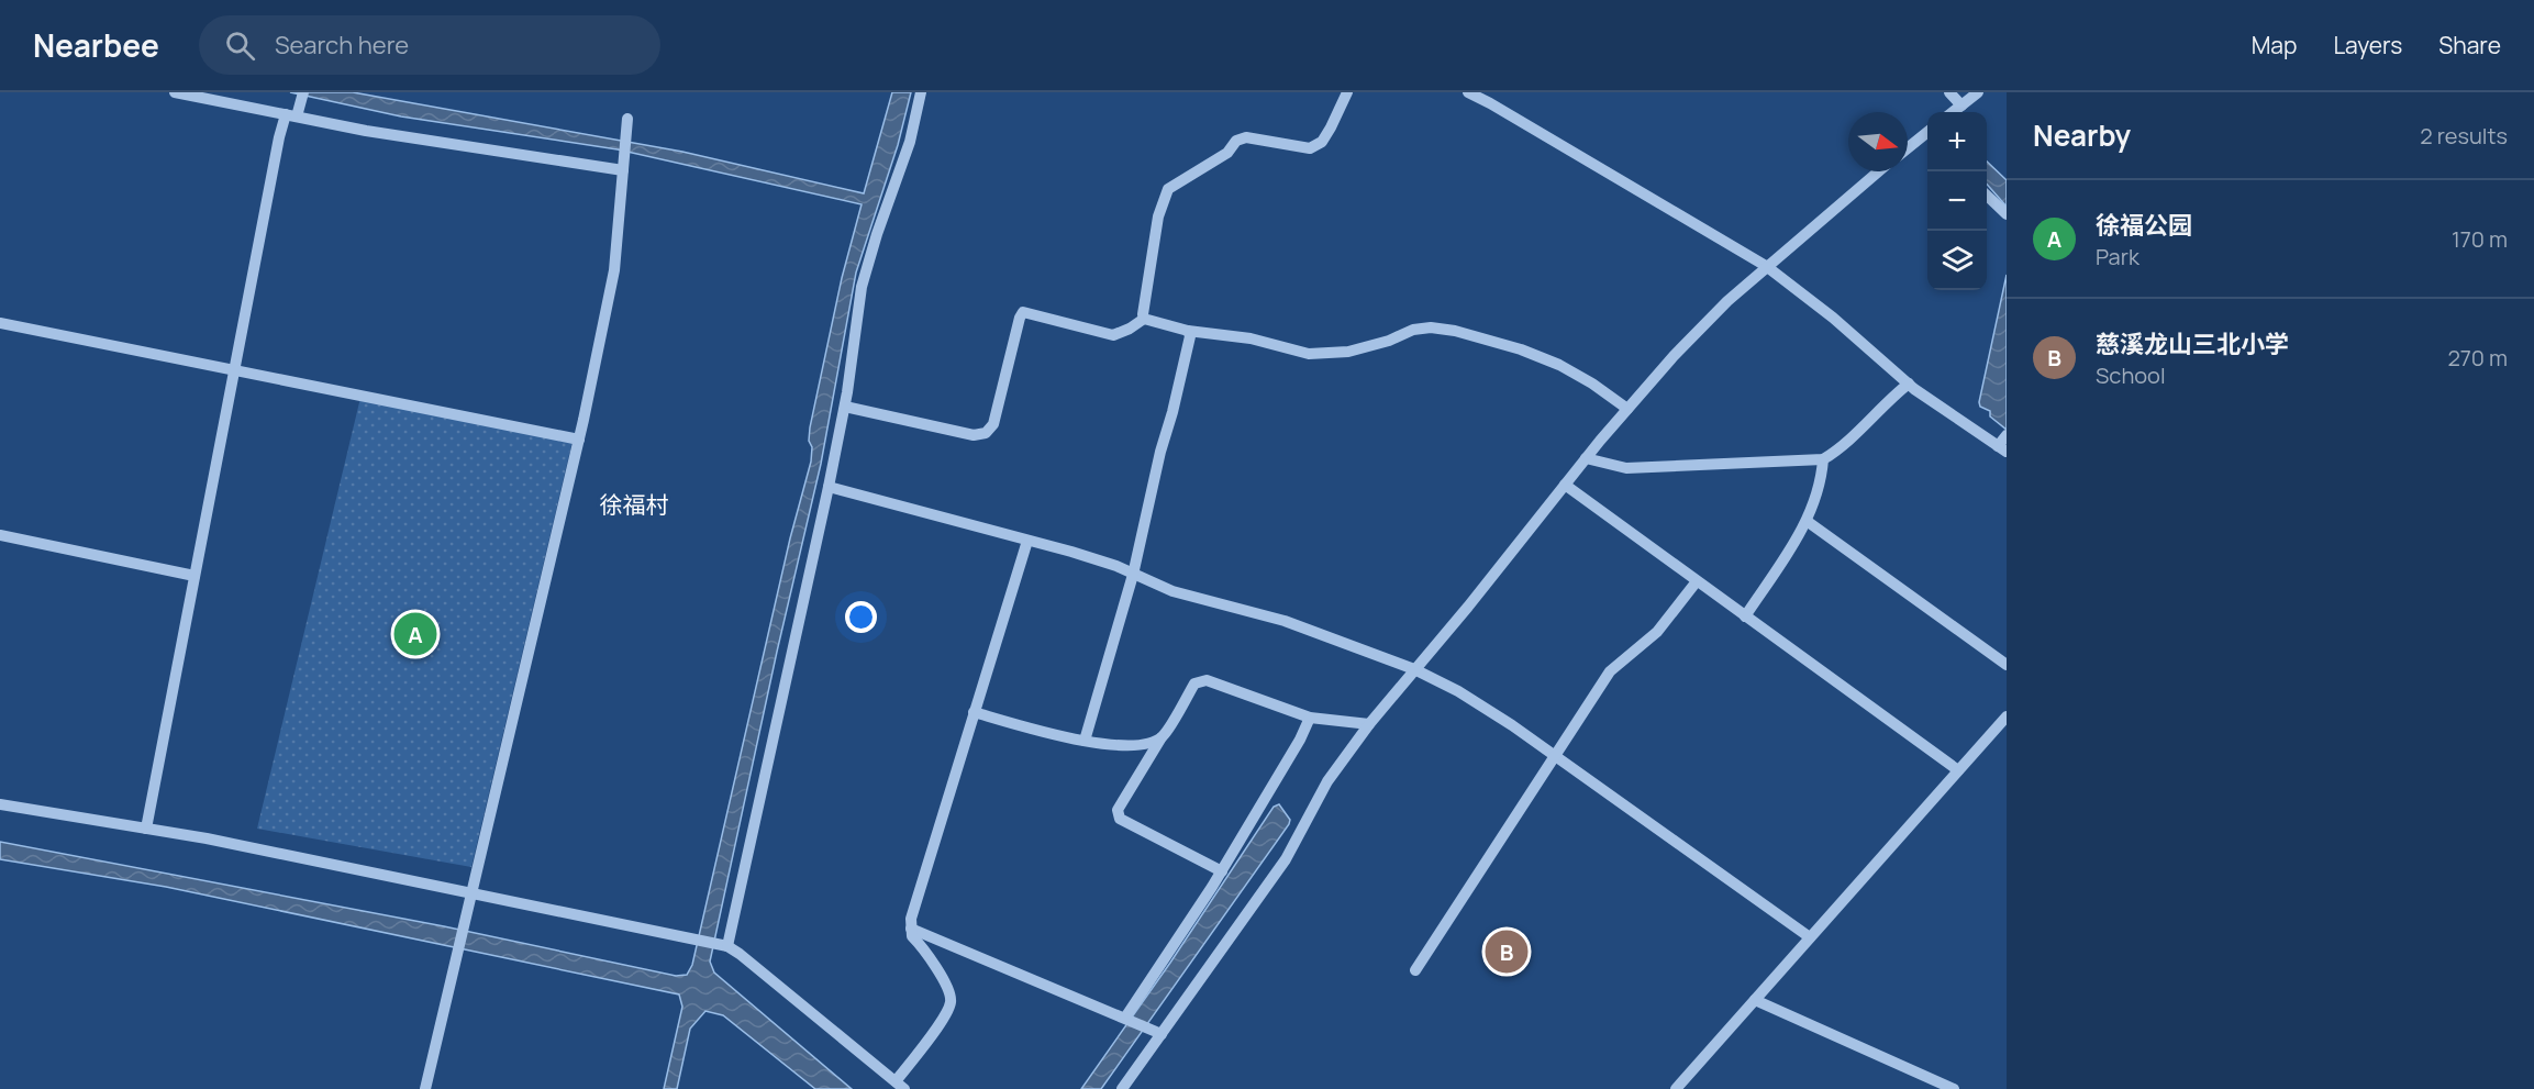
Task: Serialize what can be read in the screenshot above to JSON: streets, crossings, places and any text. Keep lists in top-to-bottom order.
{
  "districts": ["徐福村"],
  "north": "right",
  "page": {
    "header": "Nearbee",
    "search": "Search here",
    "nav": ["Map", "Layers", "Share"],
    "heading": ["Nearby", "2 results"],
    "map_buttons": ["+", "−"],
    "list": [
      {
        "mark": "A",
        "name": "徐福公园",
        "note": "Park",
        "value": "170 m"
      },
      {
        "mark": "B",
        "name": "慈溪龙山三北小学",
        "note": "School",
        "value": "270 m"
      }
    ],
    "pins": ["A", "B"]
  }
}
